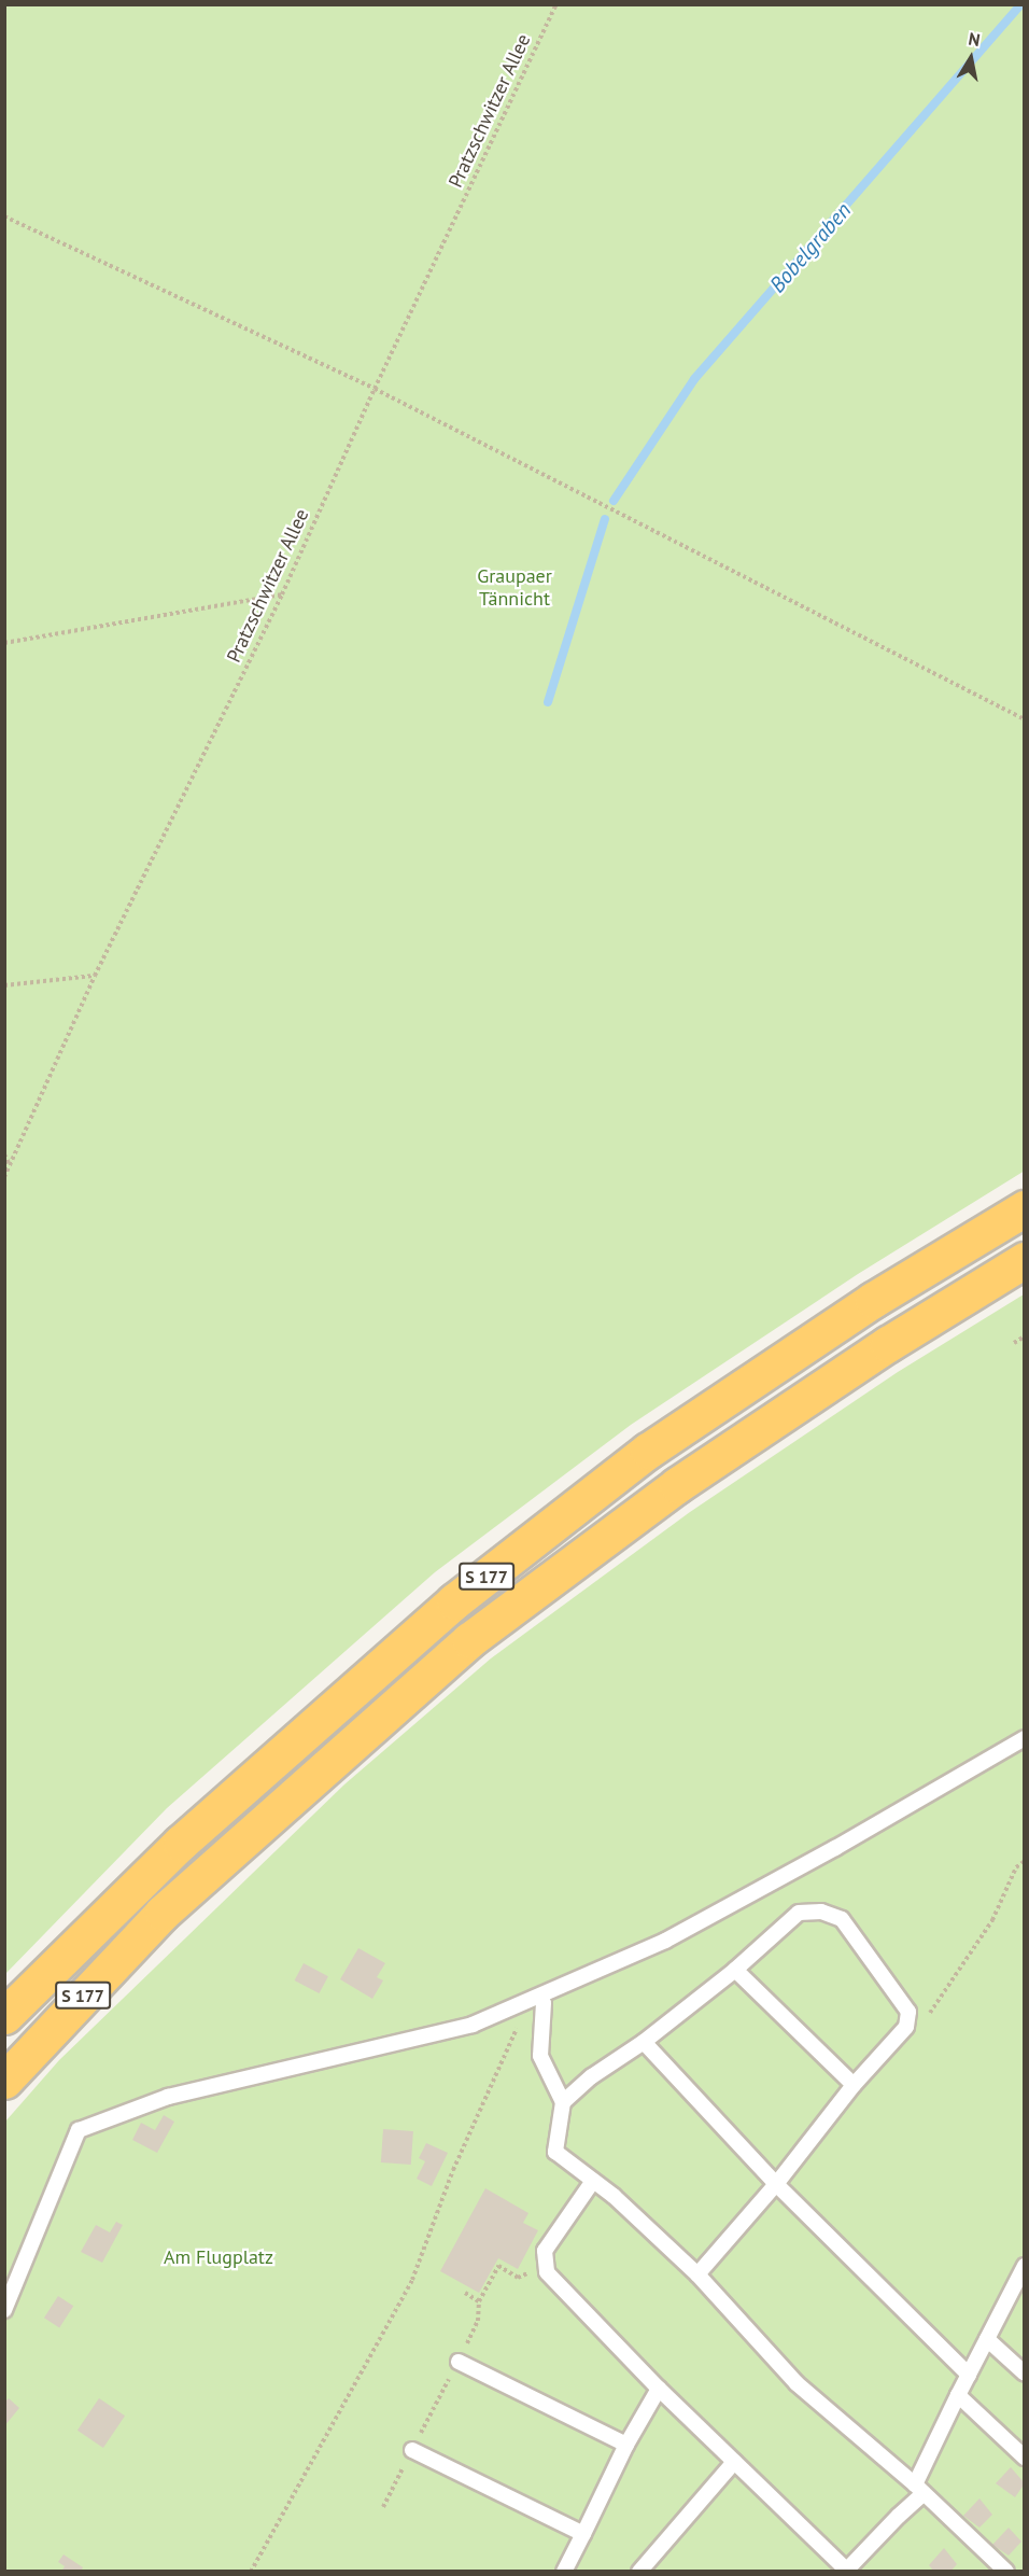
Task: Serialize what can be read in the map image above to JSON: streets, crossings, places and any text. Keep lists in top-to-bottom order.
{
  "streets": {
    "highway": ["S 177"],
    "path": ["Pratzschwitzer Allee"]
  },
  "water": ["Bobelgraben"],
  "parks": ["Graupaer Tännicht", "Am Flugplatz"],
  "north": "top"
}
